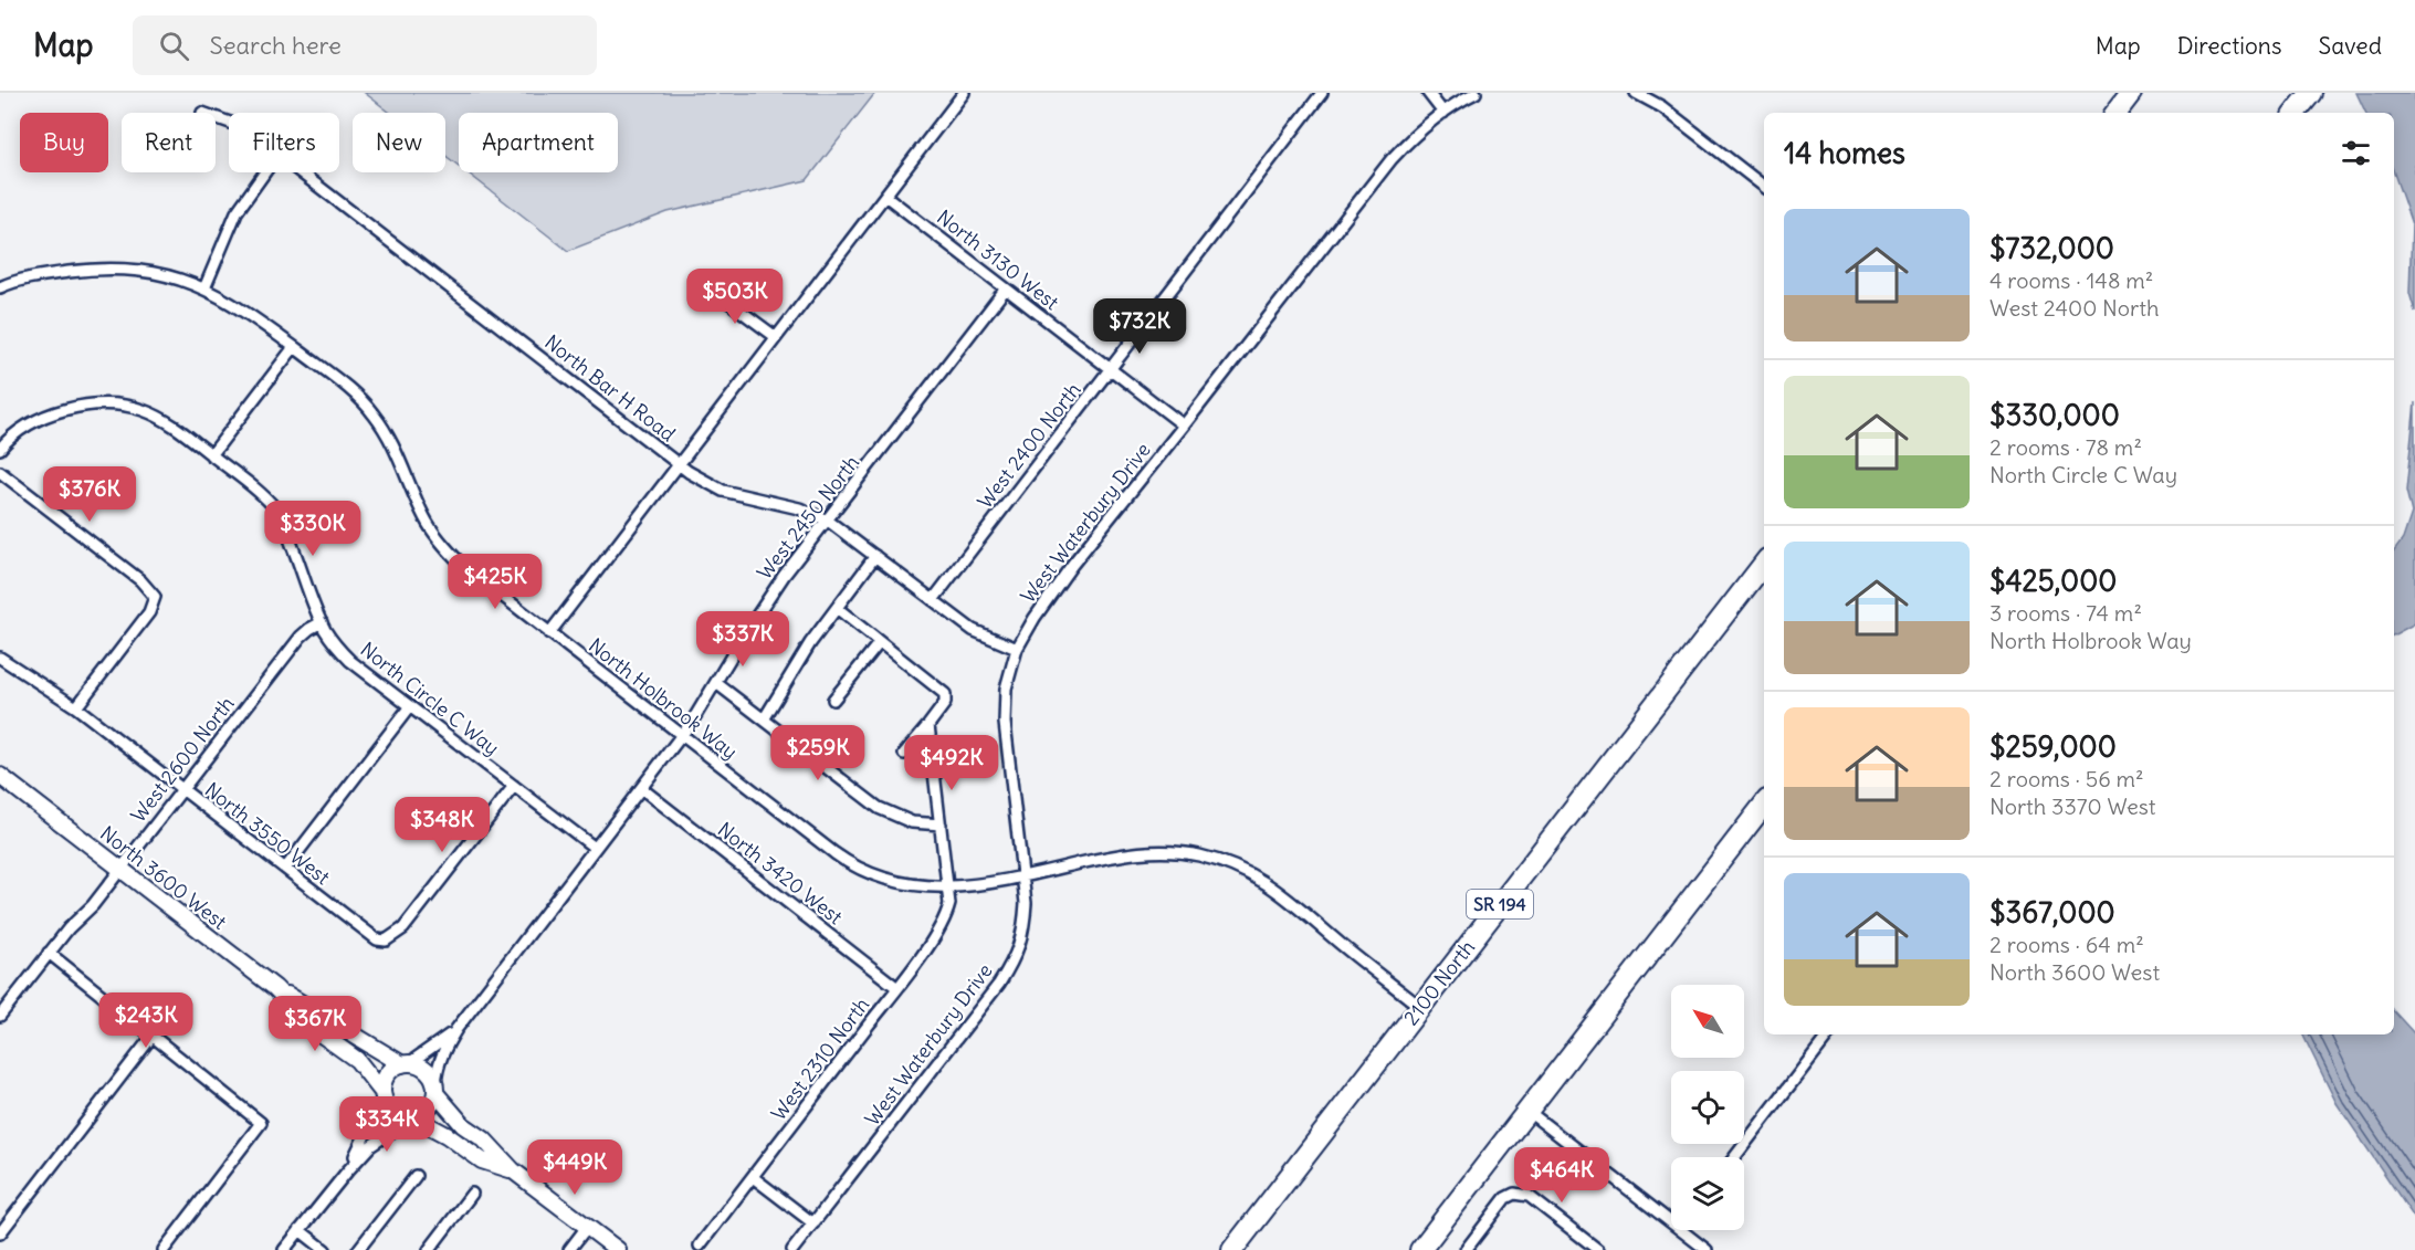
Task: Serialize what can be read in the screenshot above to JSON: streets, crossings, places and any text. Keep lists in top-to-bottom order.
{
  "streets": {
    "highway": ["SR 194", "2100 North"],
    "street": [
      "North 3130 West",
      "North Bar H Road",
      "West 2400 North",
      "West 2450 North",
      "West Waterbury Drive",
      "North Circle C Way",
      "North Holbrook Way",
      "West 2600 North",
      "North 3550 West",
      "North 3420 West",
      "North 3600 West",
      "West 2310 North"
    ]
  },
  "crossings": [
    ["North 3130 West", "West 2400 North"],
    ["North 3130 West", "West 2450 North"],
    ["North 3130 West", "West Waterbury Drive"],
    ["North Bar H Road", "West 2400 North"],
    ["North Bar H Road", "West 2450 North"],
    ["North Bar H Road", "West Waterbury Drive"],
    ["West 2450 North", "North Circle C Way"],
    ["West 2450 North", "North Holbrook Way"],
    ["West 2450 North", "North 3420 West"],
    ["West 2450 North", "North 3600 West"],
    ["West Waterbury Drive", "North Holbrook Way"],
    ["North Circle C Way", "West 2600 North"],
    ["North Circle C Way", "North 3550 West"],
    ["North Holbrook Way", "2100 North"],
    ["North Holbrook Way", "West 2310 North"],
    ["West 2600 North", "North 3550 West"],
    ["West 2600 North", "North 3600 West"],
    ["North 3420 West", "West 2310 North"]
  ],
  "north": "top left",
  "page": {
    "header": "Map",
    "search": "Search here",
    "nav": ["Map", "Directions", "Saved"],
    "chip": [
      "Buy",
      "Rent",
      "Filters",
      "New",
      "Apartment"
    ],
    "heading": "14 homes",
    "list": [
      {
        "name": "$732,000",
        "note": "4 rooms · 148 m² · West 2400 North"
      },
      {
        "name": "$330,000",
        "note": "2 rooms · 78 m² · North Circle C Way"
      },
      {
        "name": "$425,000",
        "note": "3 rooms · 74 m² · North Holbrook Way"
      },
      {
        "name": "$259,000",
        "note": "2 rooms · 56 m² · North 3370 West"
      },
      {
        "name": "$367,000",
        "note": "2 rooms · 64 m² · North 3600 West"
      }
    ],
    "price": [
      "$503K",
      "$732K",
      "$376K",
      "$330K",
      "$425K",
      "$337K",
      "$259K",
      "$492K",
      "$348K",
      "$243K",
      "$367K",
      "$334K",
      "$449K",
      "$464K"
    ]
  }
}
